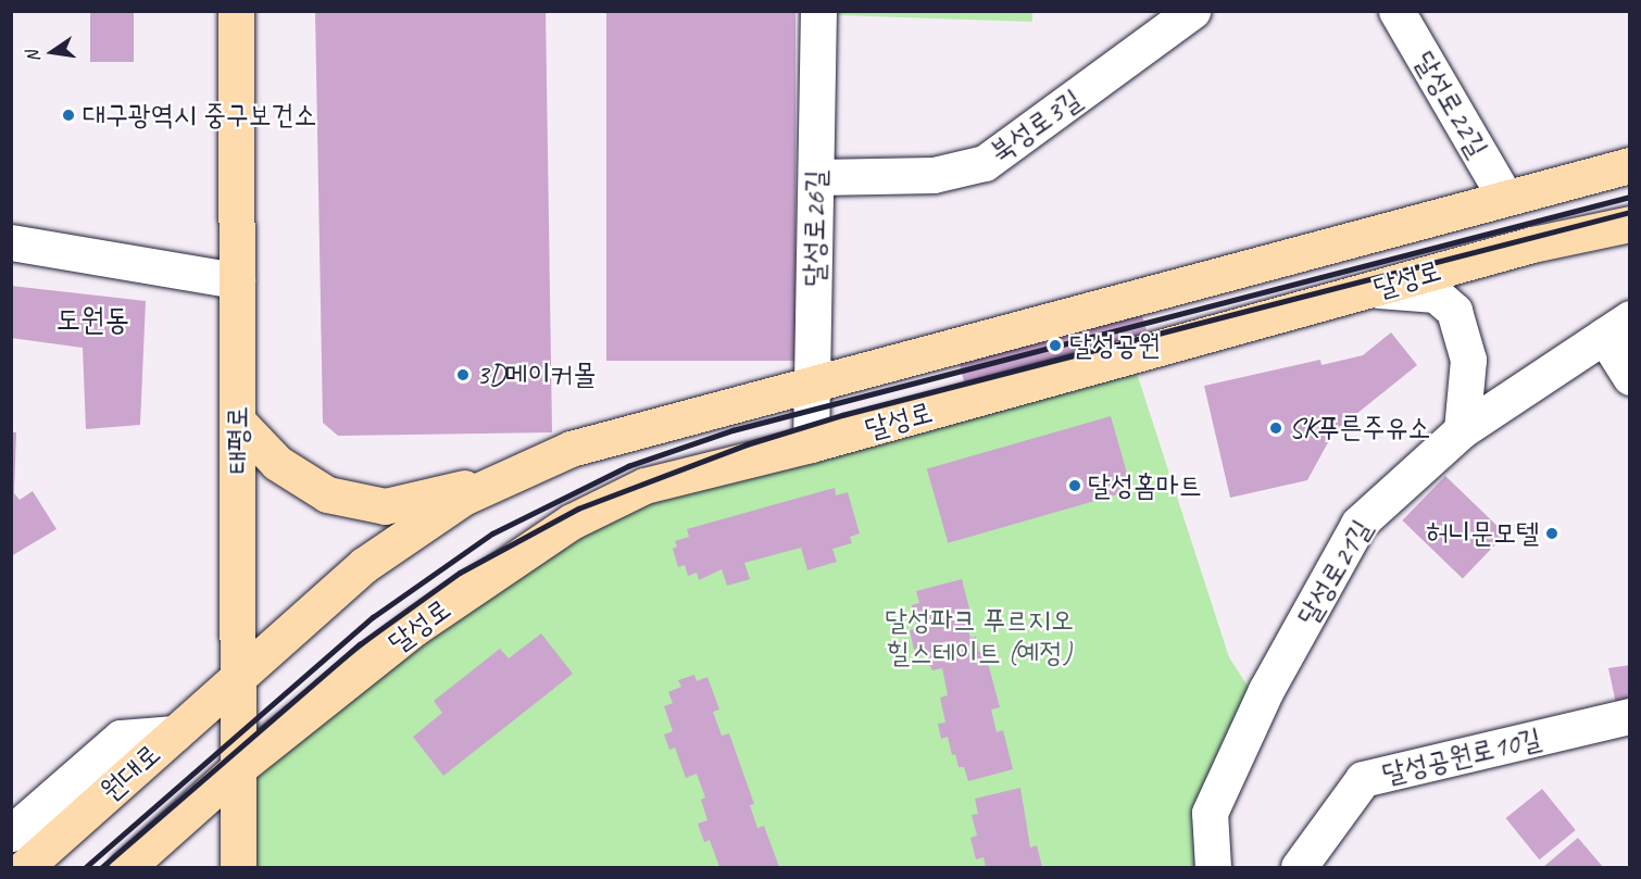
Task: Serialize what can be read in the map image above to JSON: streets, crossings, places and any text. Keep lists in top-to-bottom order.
{
  "streets": {
    "main road": ["달성로", "태평로", "원대로"],
    "street": [
      "달성로22길",
      "북성로3길",
      "달성로26길",
      "달성로21길",
      "달성공원로10길"
    ]
  },
  "crossings": [
    ["북성로3길", "달성로26길"],
    ["달성로26길", "달성로"],
    ["달성로", "태평로"],
    ["태평로", "원대로"]
  ],
  "districts": ["도원동"],
  "parks": ["달성파크 푸르지오 힐스테이트 (예정)"],
  "places": [
    "대구광역시 중구보건소",
    "달성공원",
    "3D메이커몰",
    "SK푸른주유소",
    "달성홈마트",
    "허니문모텔"
  ],
  "north": "left"
}
